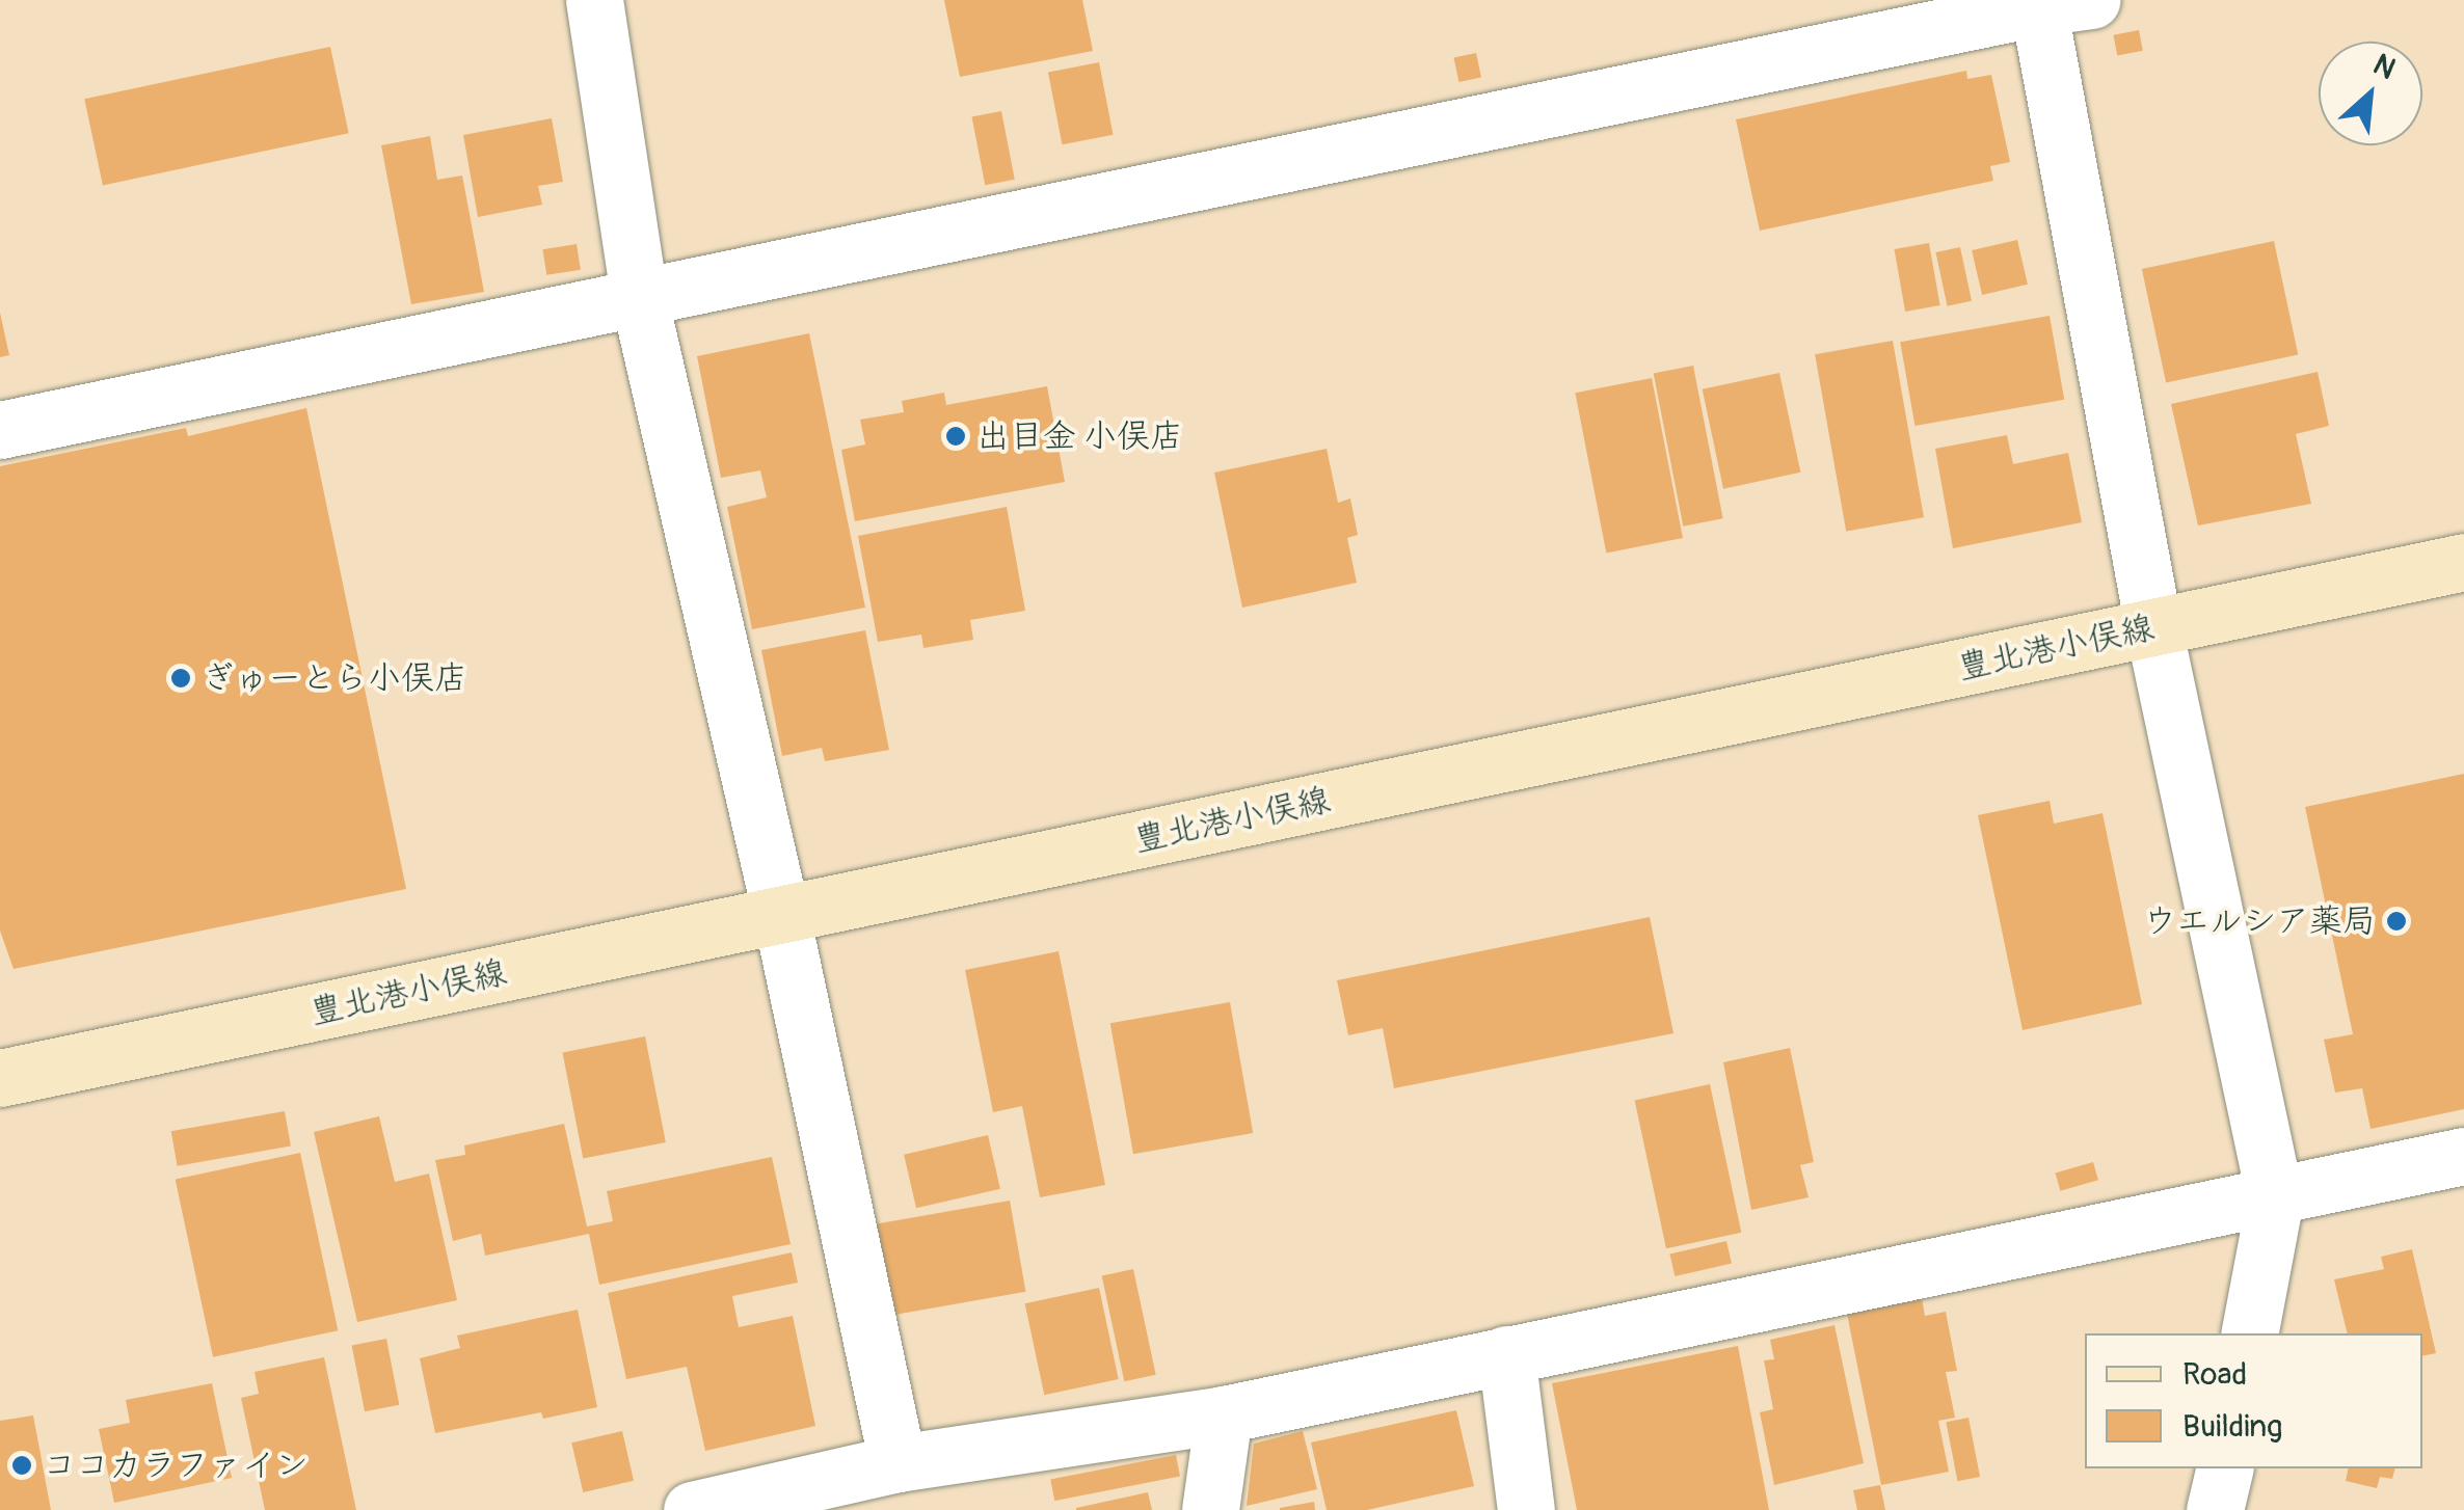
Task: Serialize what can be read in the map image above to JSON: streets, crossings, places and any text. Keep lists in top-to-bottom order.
{
  "streets": {
    "main road": ["豊北港小俣線"]
  },
  "places": [
    "出目金 小俣店",
    "ぎゅーとら小俣店",
    "ウエルシア薬局",
    "ココカラファイン"
  ],
  "legend": ["Road", "Building"],
  "north": "top right"
}
